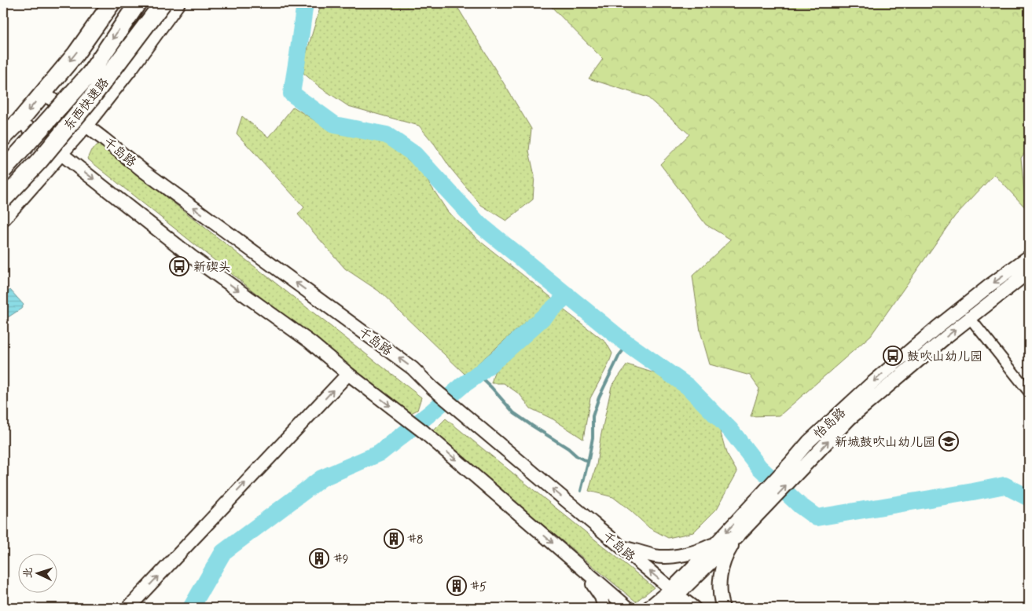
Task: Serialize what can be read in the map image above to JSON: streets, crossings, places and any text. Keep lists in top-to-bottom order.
{
  "streets": {
    "highway": ["东西快速路"],
    "street": ["千岛路", "怡岛路"]
  },
  "crossings": [
    ["千岛路", "怡岛路"]
  ],
  "places": {
    "bus stop": ["新碶头", "鼓吹山幼儿园"],
    "school or university": ["新城鼓吹山幼儿园"],
    "building": ["#8", "#9", "#5"]
  },
  "north": "left"
}
